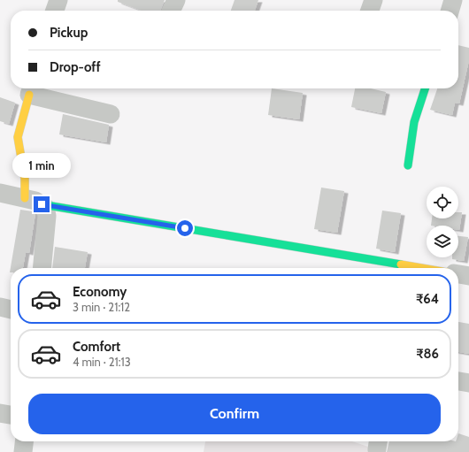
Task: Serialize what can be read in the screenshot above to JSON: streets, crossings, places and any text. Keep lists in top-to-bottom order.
{
  "page": {
    "banner": ["Pickup", "Drop-off"],
    "bubble": "1 min",
    "list": [
      {
        "name": "Economy",
        "note": "3 min · 21:12",
        "value": "₹64"
      },
      {
        "name": "Comfort",
        "note": "4 min · 21:13",
        "value": "₹86"
      }
    ],
    "buttons": "Confirm"
  }
}
